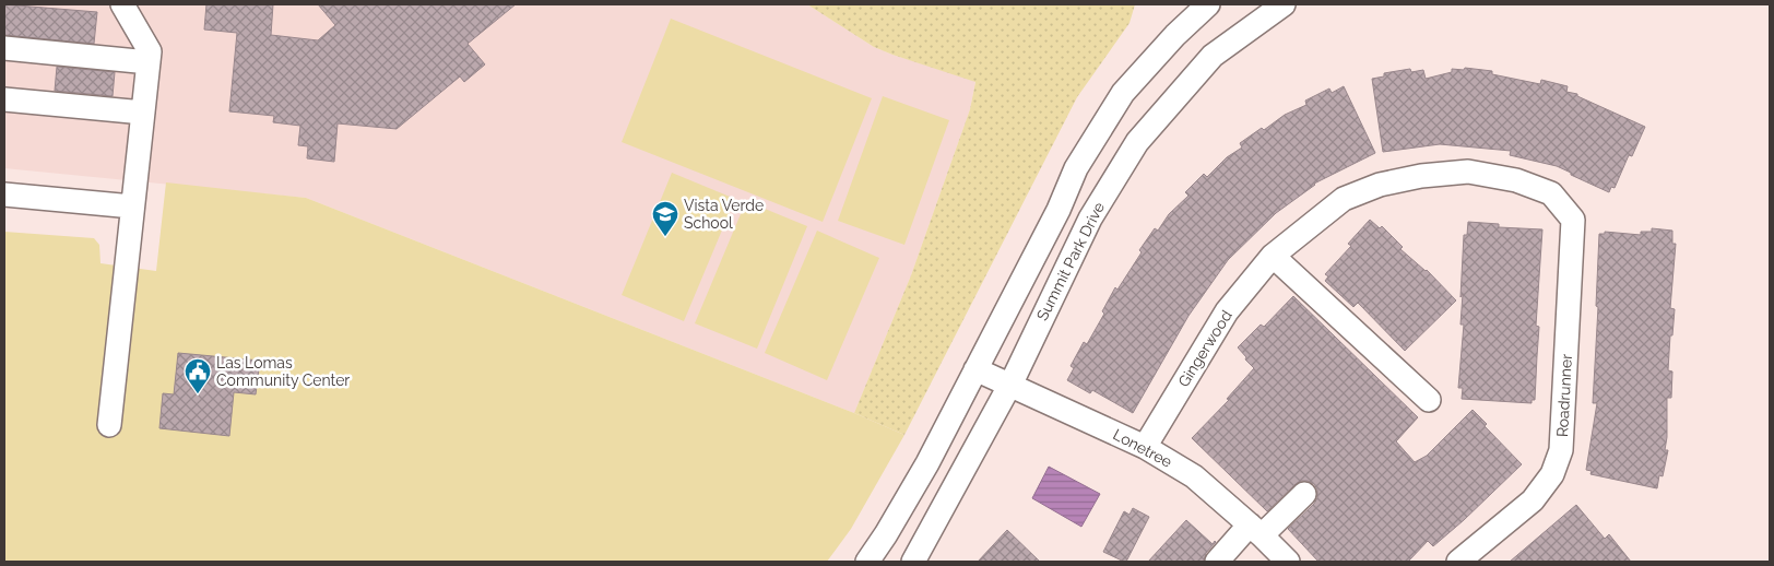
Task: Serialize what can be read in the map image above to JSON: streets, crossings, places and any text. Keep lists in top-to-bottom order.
{
  "streets": {
    "street": [
      "Summit Park Drive",
      "Gingerwood",
      "Roadrunner",
      "Lonetree"
    ]
  },
  "crossings": [
    ["Summit Park Drive", "Lonetree"],
    ["Gingerwood", "Roadrunner"],
    ["Gingerwood", "Lonetree"]
  ],
  "places": {
    "school or university": ["Vista Verde School"],
    "public building": ["Las Lomas Community Center"]
  }
}
